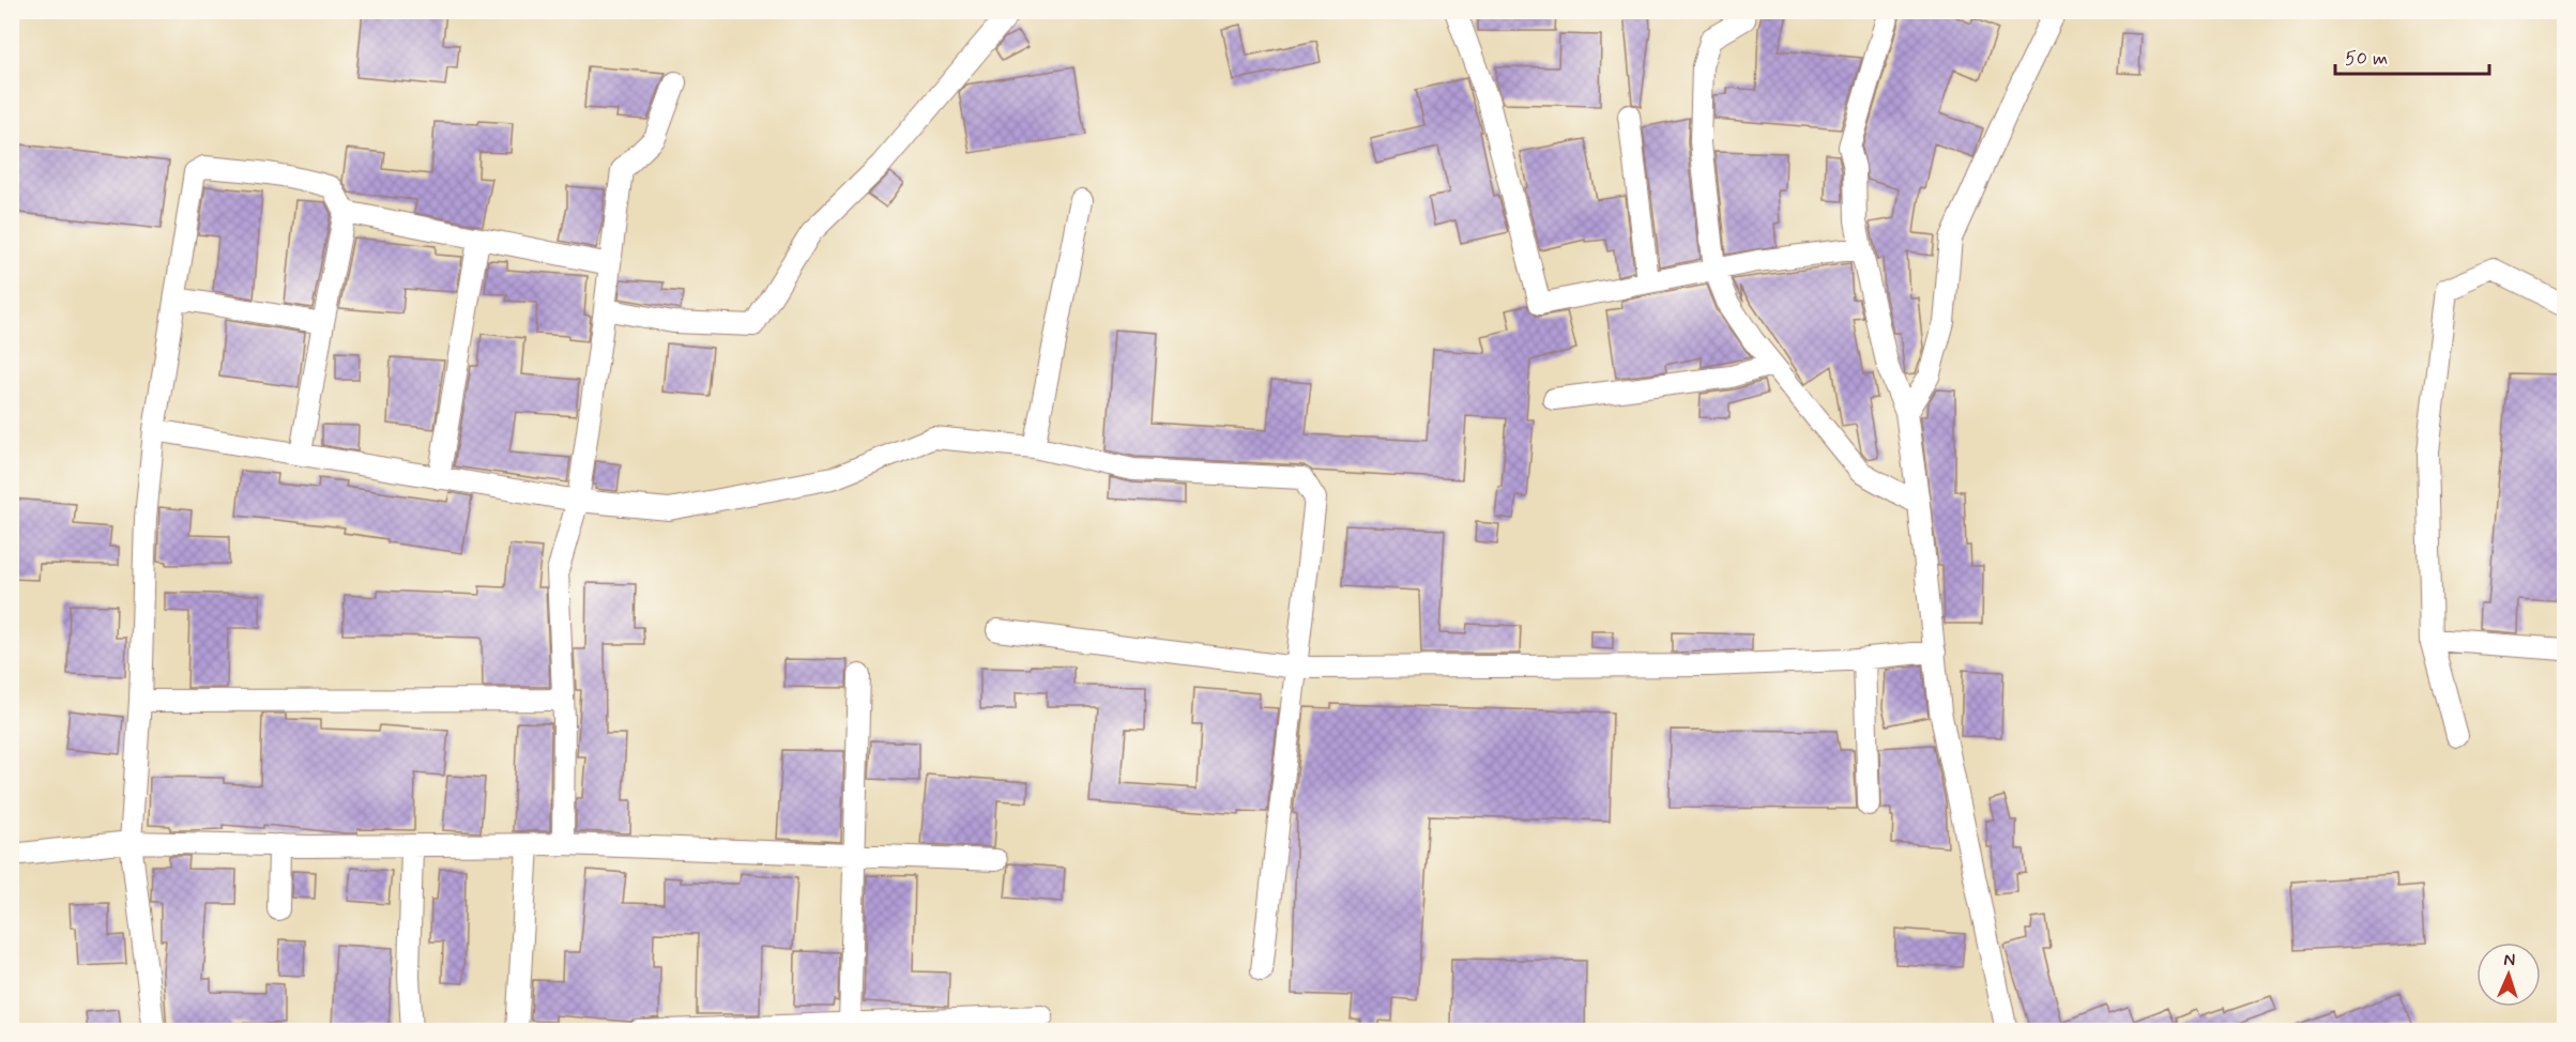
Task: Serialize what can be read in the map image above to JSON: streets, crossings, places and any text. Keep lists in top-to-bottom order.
{
  "scale_bar": "50 m",
  "north": "top"
}
